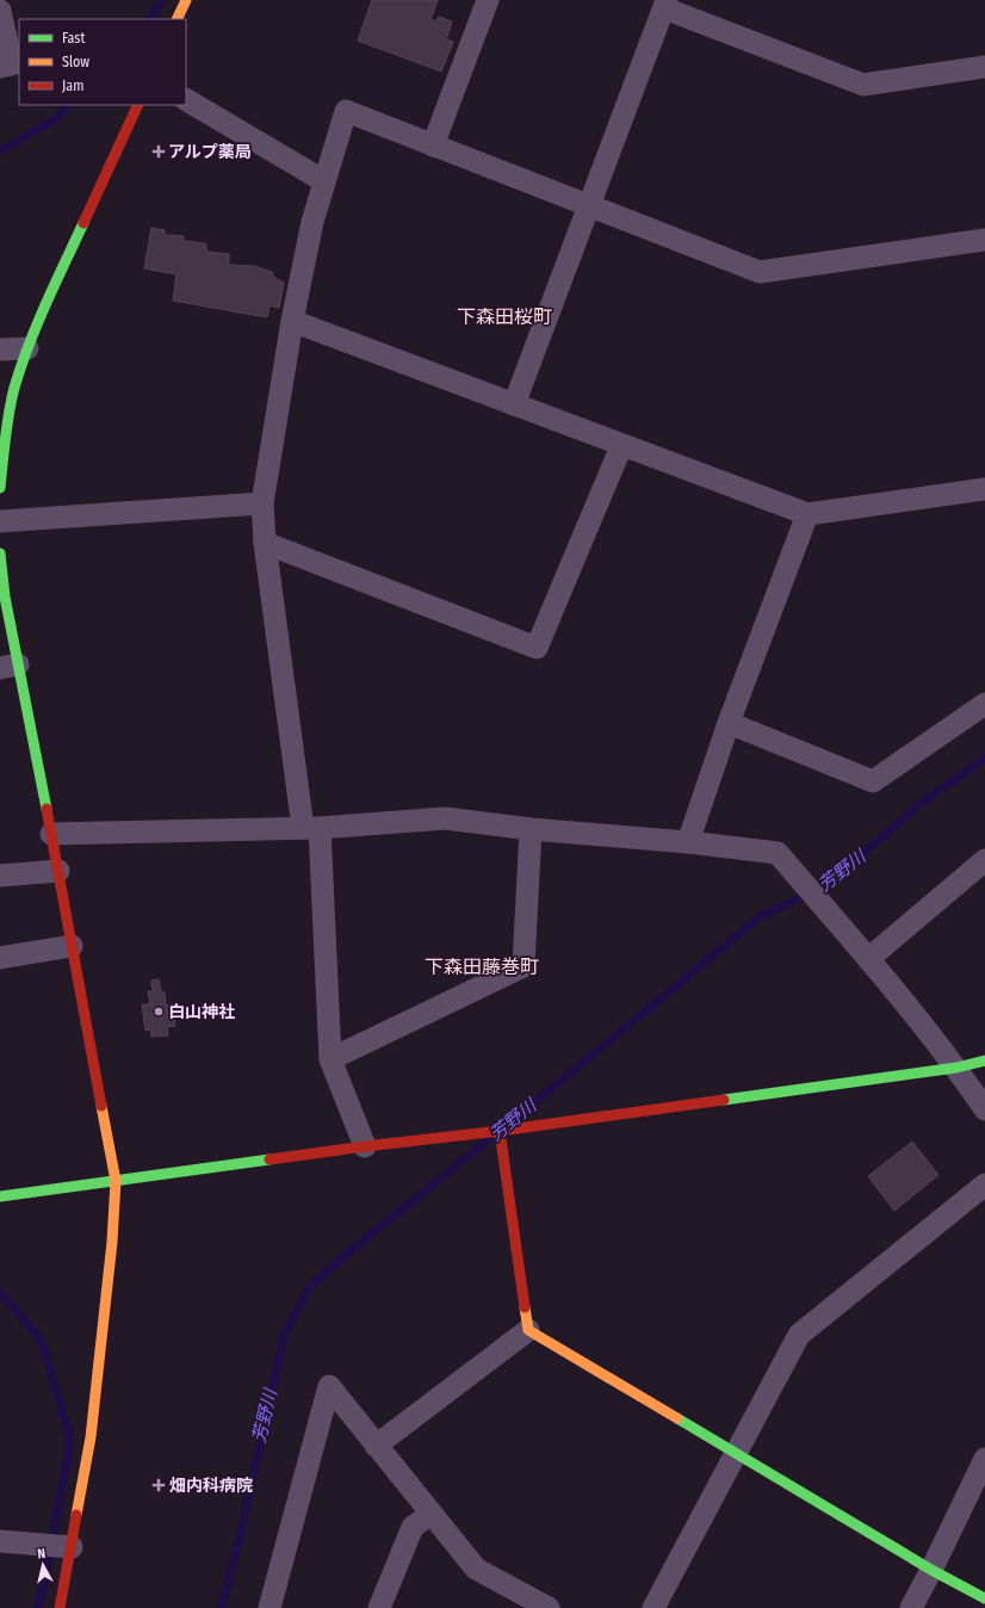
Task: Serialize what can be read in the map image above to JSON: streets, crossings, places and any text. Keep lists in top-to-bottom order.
{
  "districts": ["下森田桜町", "下森田藤巻町"],
  "water": ["芳野川"],
  "places": {
    "health": ["アルプ薬局", "畑内科病院"],
    "other": ["白山神社"]
  },
  "legend": ["Fast", "Slow", "Jam"],
  "north": "top"
}
